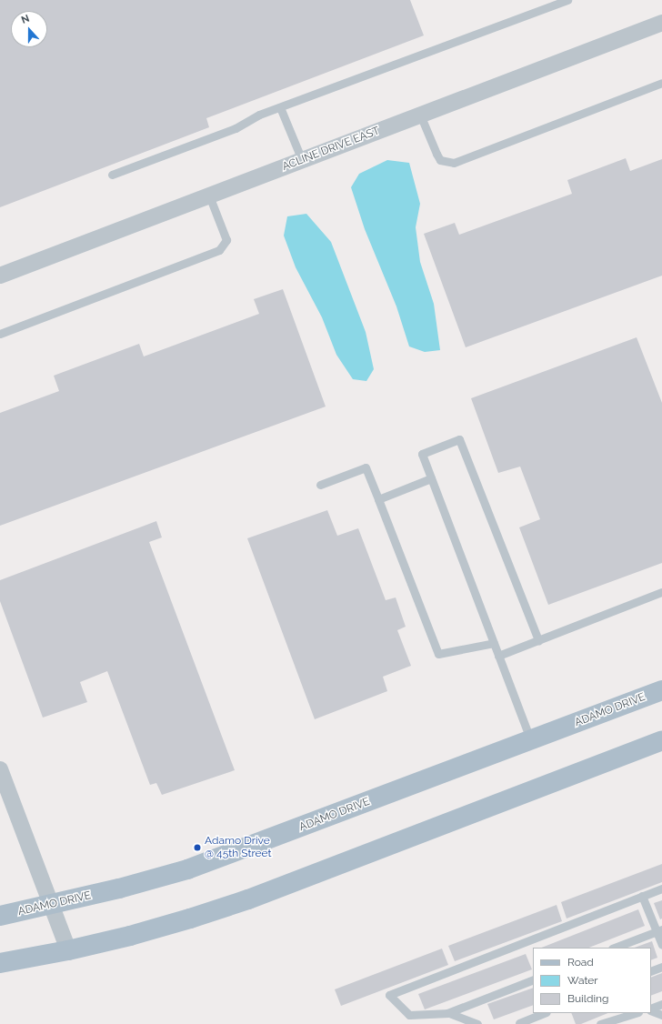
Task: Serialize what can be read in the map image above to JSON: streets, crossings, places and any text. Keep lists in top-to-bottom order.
{
  "streets": {
    "main road": ["ADAMO DRIVE"],
    "street": ["ACLINE DRIVE EAST"]
  },
  "places": ["Adamo Drive @ 45th Street"],
  "legend": ["Road", "Water", "Building"],
  "north": "top"
}
